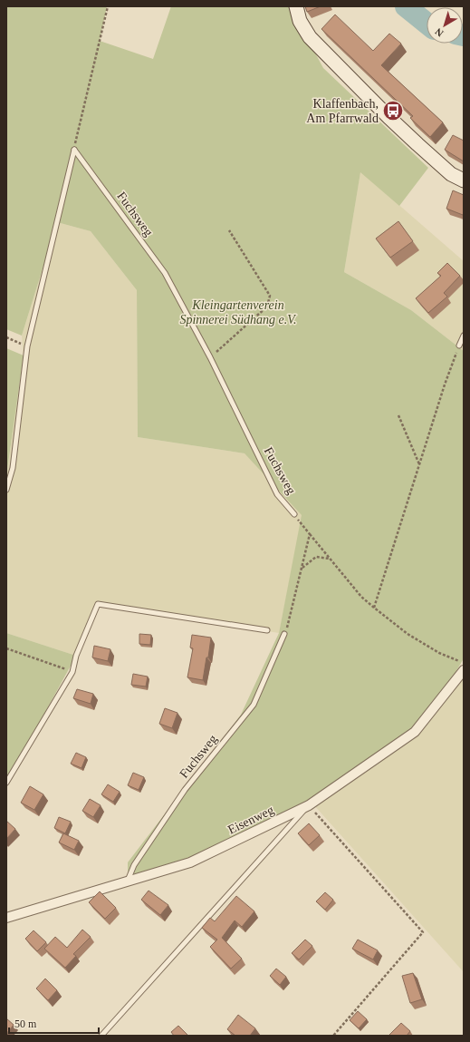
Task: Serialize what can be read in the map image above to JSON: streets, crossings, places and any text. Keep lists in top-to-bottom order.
{
  "streets": {
    "street": ["Eisenweg"],
    "lane": ["Fuchsweg"]
  },
  "crossings": [
    ["Fuchsweg", "Eisenweg"]
  ],
  "parks": ["Kleingartenverein Spinnerei Südhang e.V."],
  "places": {
    "bus stop": ["Klaffenbach, Am Pfarrwald"]
  },
  "scale_bar": "50 m",
  "north": "bottom left"
}
